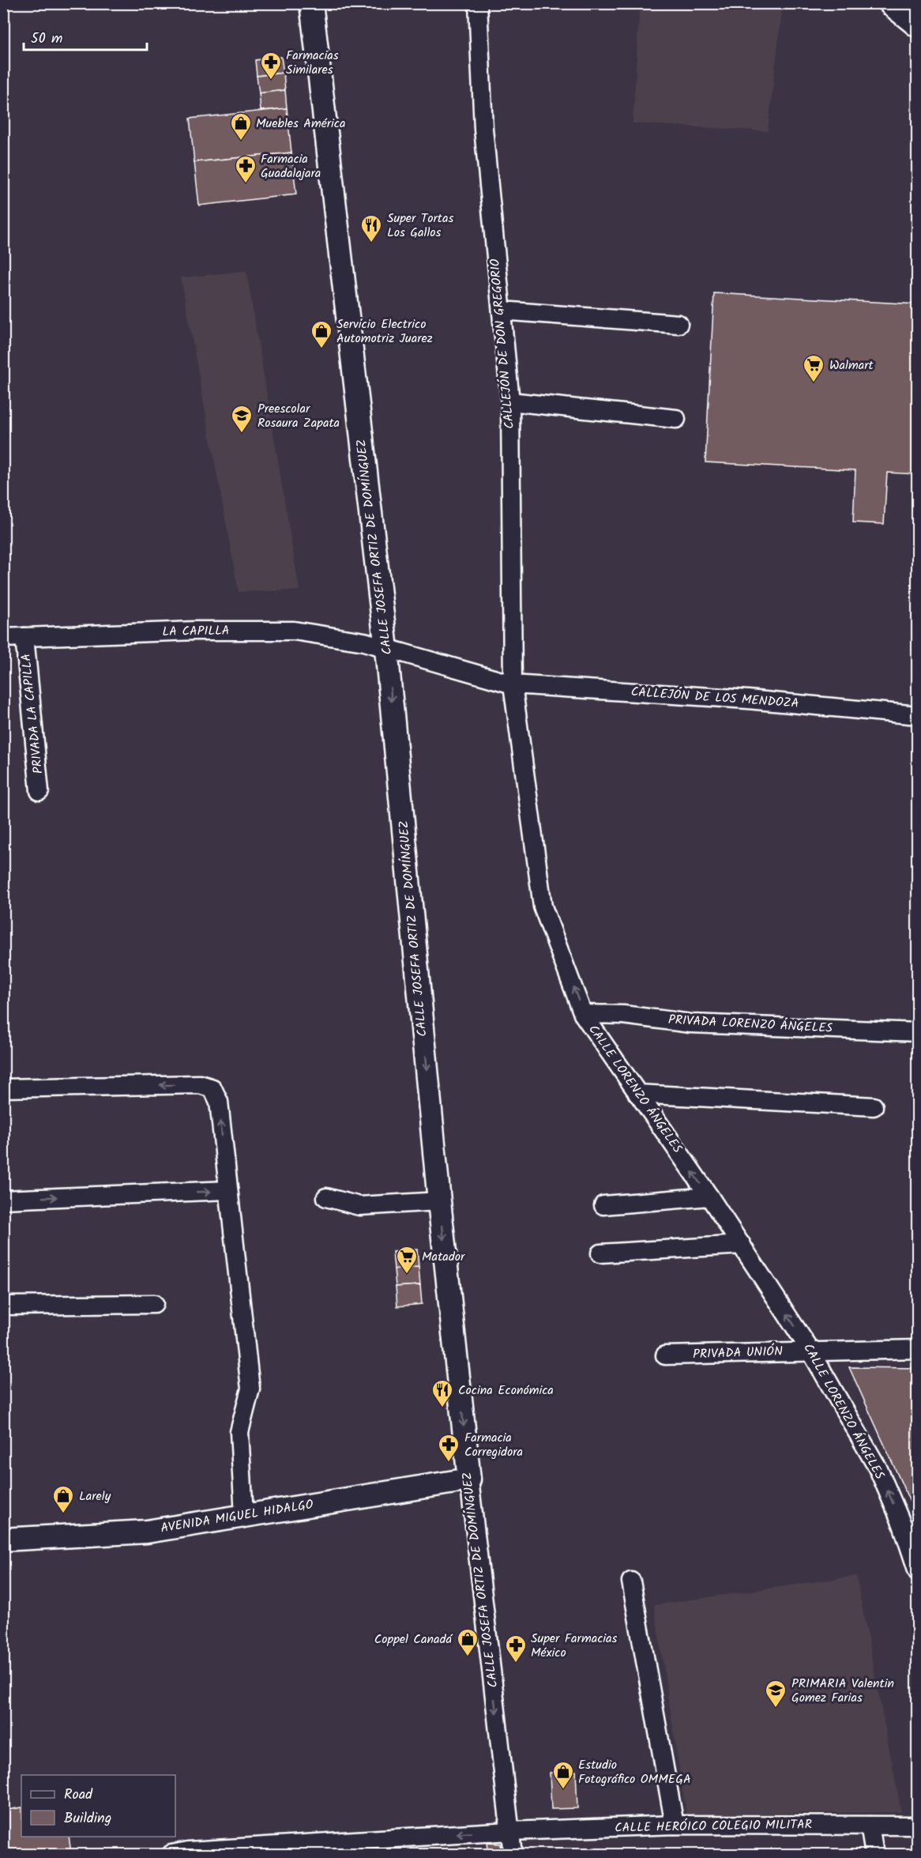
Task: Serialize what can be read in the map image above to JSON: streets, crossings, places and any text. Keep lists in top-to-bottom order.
{
  "streets": {
    "street": [
      "CALLEJÓN DE DON GREGORIO",
      "CALLE JOSEFA ORTIZ DE DOMÍNGUEZ",
      "LA CAPILLA",
      "CALLEJÓN DE LOS MENDOZA",
      "PRIVADA LA CAPILLA",
      "PRIVADA LORENZO ÁNGELES",
      "CALLE LORENZO ÁNGELES",
      "PRIVADA UNIÓN",
      "AVENIDA MIGUEL HIDALGO",
      "CALLE HERÓICO COLEGIO MILITAR"
    ]
  },
  "crossings": [
    ["CALLEJÓN DE DON GREGORIO", "CALLEJÓN DE LOS MENDOZA"],
    ["CALLEJÓN DE DON GREGORIO", "CALLE LORENZO ÁNGELES"],
    ["CALLE JOSEFA ORTIZ DE DOMÍNGUEZ", "LA CAPILLA"],
    ["CALLE JOSEFA ORTIZ DE DOMÍNGUEZ", "AVENIDA MIGUEL HIDALGO"],
    ["CALLE JOSEFA ORTIZ DE DOMÍNGUEZ", "CALLE HERÓICO COLEGIO MILITAR"],
    ["LA CAPILLA", "PRIVADA LA CAPILLA"],
    ["CALLEJÓN DE LOS MENDOZA", "CALLE LORENZO ÁNGELES"],
    ["PRIVADA LORENZO ÁNGELES", "CALLE LORENZO ÁNGELES"],
    ["CALLE LORENZO ÁNGELES", "PRIVADA UNIÓN"]
  ],
  "one_way": ["CALLE JOSEFA ORTIZ DE DOMÍNGUEZ", "CALLE LORENZO ÁNGELES", "CALLE HERÓICO COLEGIO MILITAR"],
  "places": {
    "pharmacy": [
      "Farmacias Similares",
      "Farmacia Guadalajara",
      "Farmacia Corregidora",
      "Super Farmacias México"
    ],
    "shop": [
      "Muebles América",
      "Servicio Electrico Automotriz Juarez",
      "Larely",
      "Coppel Canadá",
      "Estudio Fotográfico OMMEGA"
    ],
    "restaurant": ["Super Tortas Los Gallos", "Cocina Económica"],
    "supermarket": ["Walmart", "Matador"],
    "school or university": ["Preescolar Rosaura Zapata", "PRIMARIA Valentin Gomez Farias"]
  },
  "legend": ["Road", "Building"],
  "scale_bar": "50 m"
}
